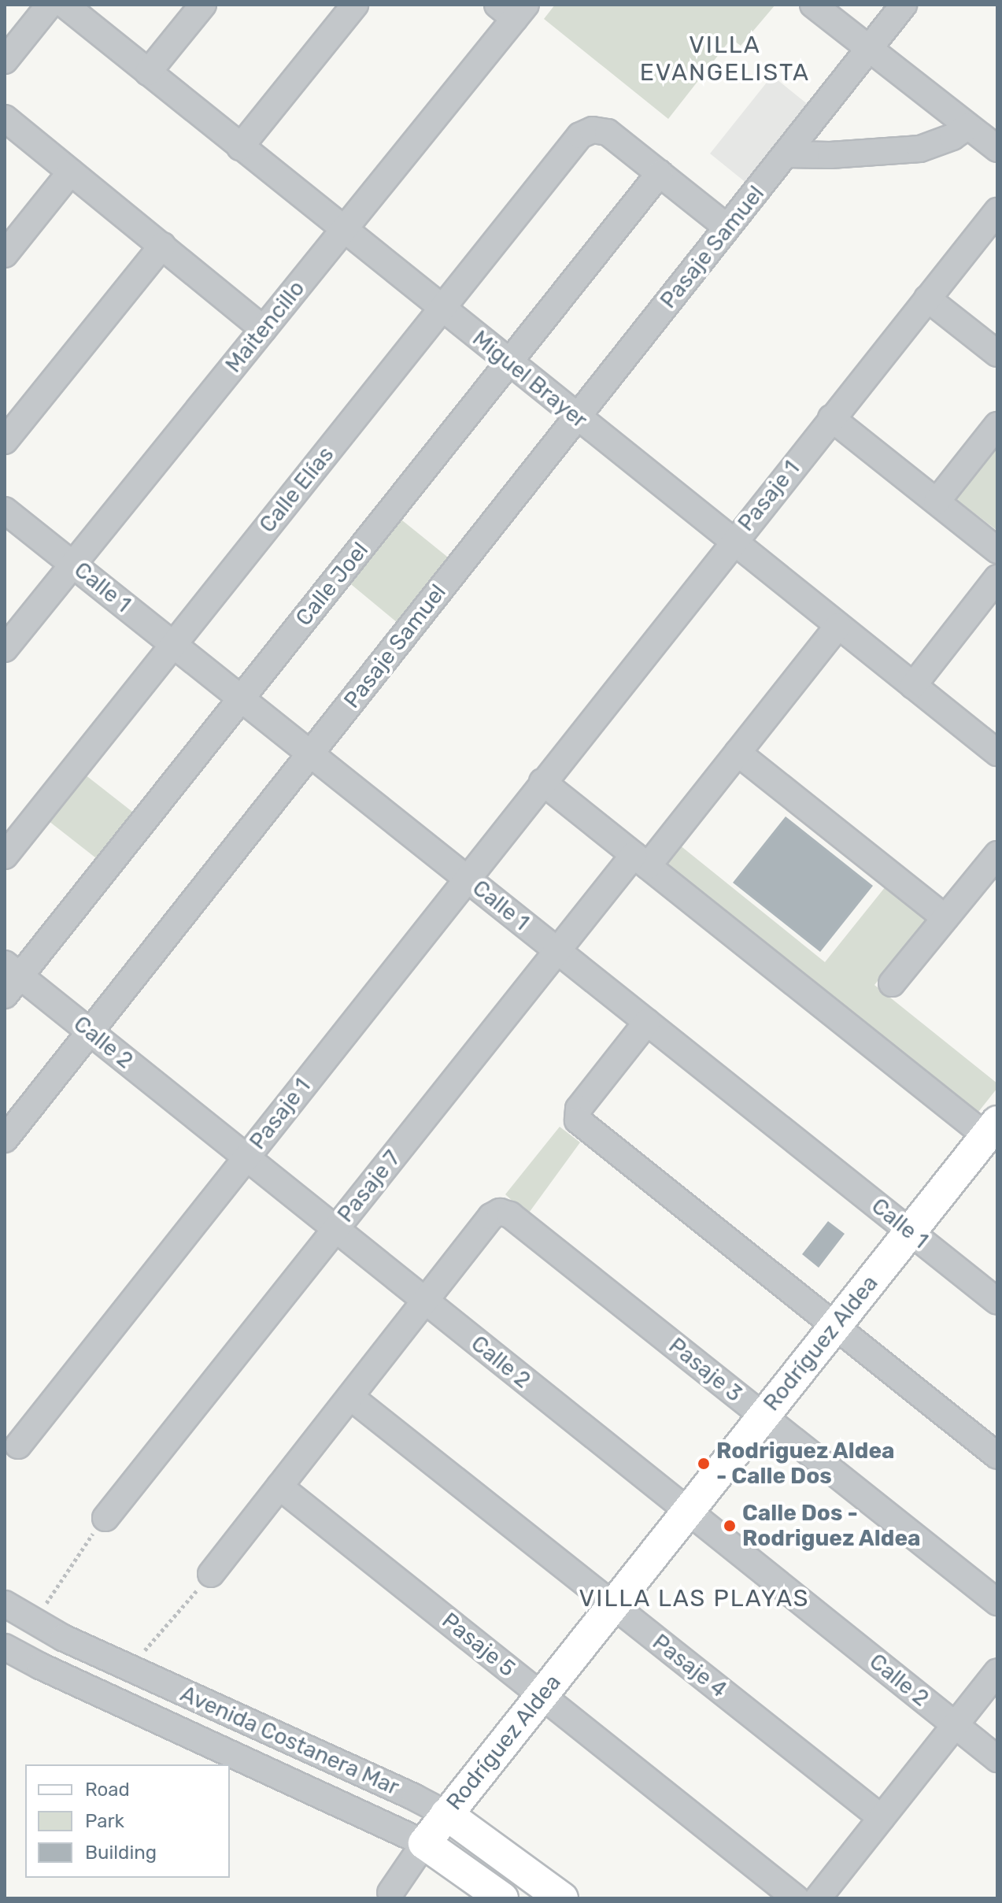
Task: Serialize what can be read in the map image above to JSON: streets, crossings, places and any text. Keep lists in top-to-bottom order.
{
  "streets": {
    "main road": ["Rodríguez Aldea", "Avenida Costanera Mar"],
    "street": [
      "Pasaje Samuel",
      "Maitencillo",
      "Miguel Brayer",
      "Calle Elías",
      "Pasaje 1",
      "Calle Joel",
      "Calle 1",
      "Calle 2",
      "Pasaje 7",
      "Pasaje 3",
      "Pasaje 5",
      "Pasaje 4"
    ]
  },
  "crossings": [
    ["Pasaje Samuel", "Miguel Brayer"],
    ["Pasaje Samuel", "Calle 1"],
    ["Pasaje Samuel", "Calle 2"],
    ["Maitencillo", "Miguel Brayer"],
    ["Maitencillo", "Calle 1"],
    ["Miguel Brayer", "Calle Elías"],
    ["Miguel Brayer", "Pasaje 1"],
    ["Miguel Brayer", "Calle Joel"],
    ["Calle Elías", "Calle Joel"],
    ["Calle Elías", "Calle 1"],
    ["Pasaje 1", "Calle 1"],
    ["Pasaje 1", "Calle 2"],
    ["Calle Joel", "Calle 1"],
    ["Calle Joel", "Calle 2"],
    ["Calle 1", "Pasaje 7"],
    ["Calle 1", "Rodríguez Aldea"],
    ["Calle 2", "Pasaje 7"],
    ["Calle 2", "Rodríguez Aldea"],
    ["Calle 2", "Pasaje 3"],
    ["Rodríguez Aldea", "Pasaje 3"],
    ["Rodríguez Aldea", "Pasaje 5"],
    ["Rodríguez Aldea", "Pasaje 4"],
    ["Rodríguez Aldea", "Avenida Costanera Mar"]
  ],
  "districts": ["VILLA EVANGELISTA", "VILLA LAS PLAYAS"],
  "places": ["Rodriguez Aldea - Calle Dos", "Calle Dos - Rodriguez Aldea"],
  "legend": ["Road", "Park", "Building"]
}
